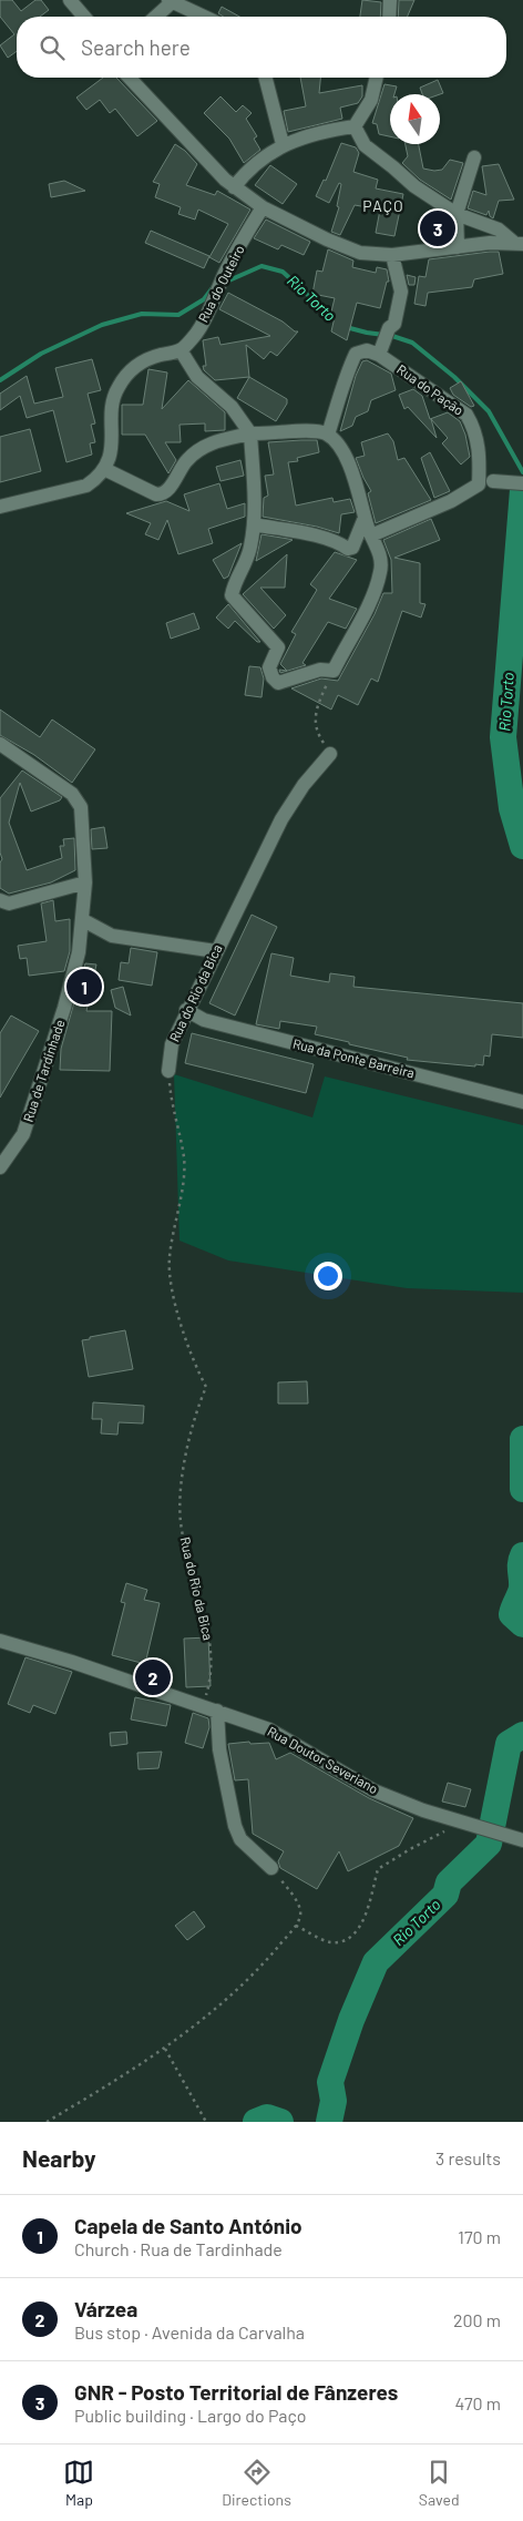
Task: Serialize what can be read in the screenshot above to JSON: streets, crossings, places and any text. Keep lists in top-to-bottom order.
{
  "streets": {
    "street": [
      "Rua do Outeiro",
      "Rua do Pação",
      "Rua do Rio da Bica",
      "Rua da Ponte Barreira",
      "Rua de Tardinhade",
      "Rua Doutor Severiano"
    ]
  },
  "crossings": [
    ["Rua do Rio da Bica", "Rua da Ponte Barreira"],
    ["Rua do Rio da Bica", "Rua Doutor Severiano"]
  ],
  "districts": ["PAÇO"],
  "water": ["Rio Torto"],
  "north": "top",
  "page": {
    "search": "Search here",
    "pins": ["3", "1", "2"],
    "heading": ["Nearby", "3 results"],
    "list": [
      {
        "mark": "1",
        "name": "Capela de Santo António",
        "note": "Church · Rua de Tardinhade",
        "value": "170 m"
      },
      {
        "mark": "2",
        "name": "Várzea",
        "note": "Bus stop · Avenida da Carvalha",
        "value": "200 m"
      },
      {
        "mark": "3",
        "name": "GNR - Posto Territorial de Fânzeres",
        "note": "Public building · Largo do Paço",
        "value": "470 m"
      }
    ],
    "nav": ["Map", "Directions", "Saved"]
  }
}
